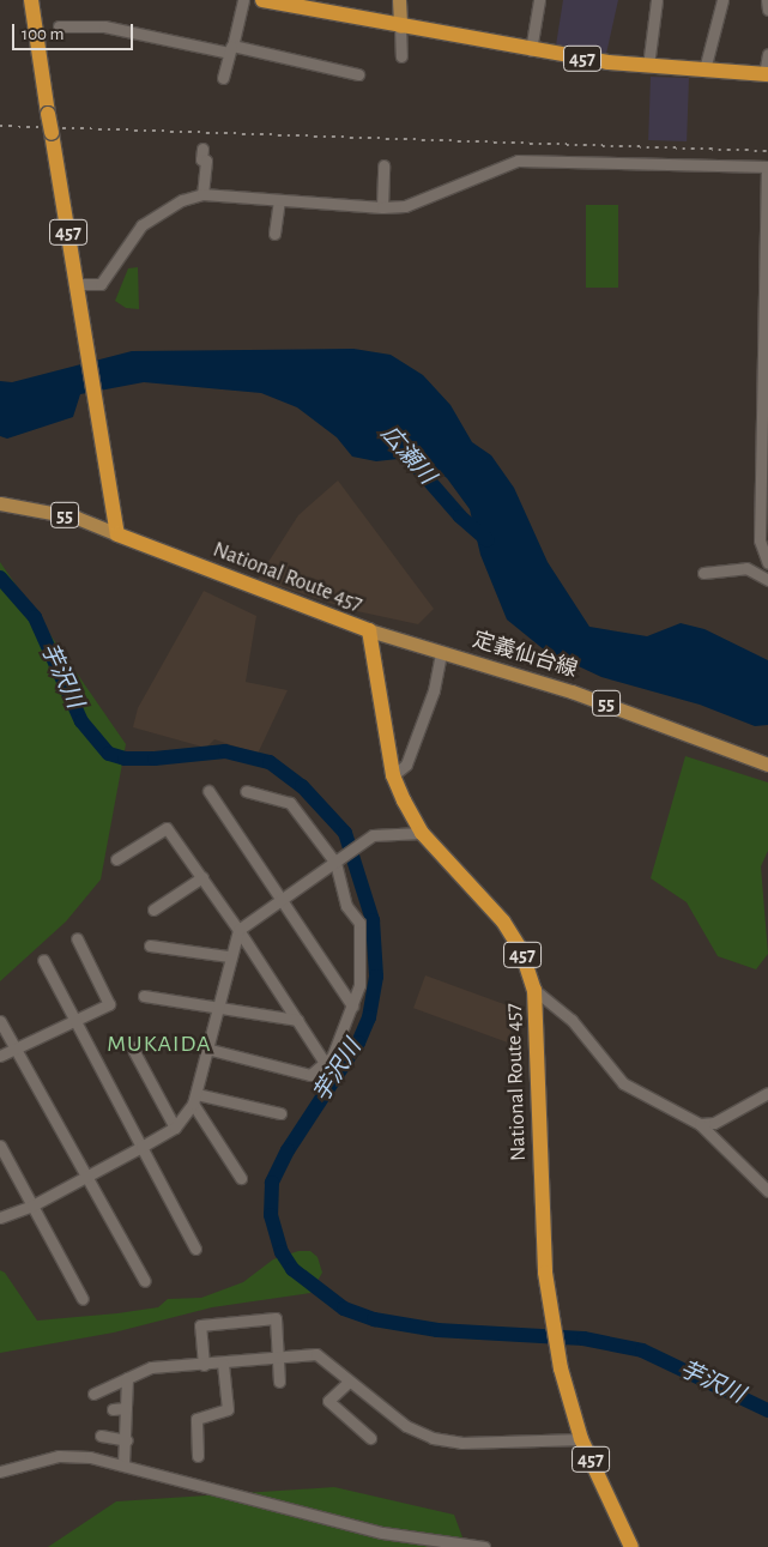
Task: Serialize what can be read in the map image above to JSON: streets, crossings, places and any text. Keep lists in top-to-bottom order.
{
  "streets": {
    "highway": ["457", "National Route 457"],
    "main road": ["55", "定義仙台線"]
  },
  "crossings": [
    ["457", "55"],
    ["457", "National Route 457"],
    ["55", "National Route 457"],
    ["National Route 457", "定義仙台線"]
  ],
  "districts": ["MUKAIDA"],
  "water": ["広瀬川", "芋沢川"],
  "scale_bar": "100 m"
}
